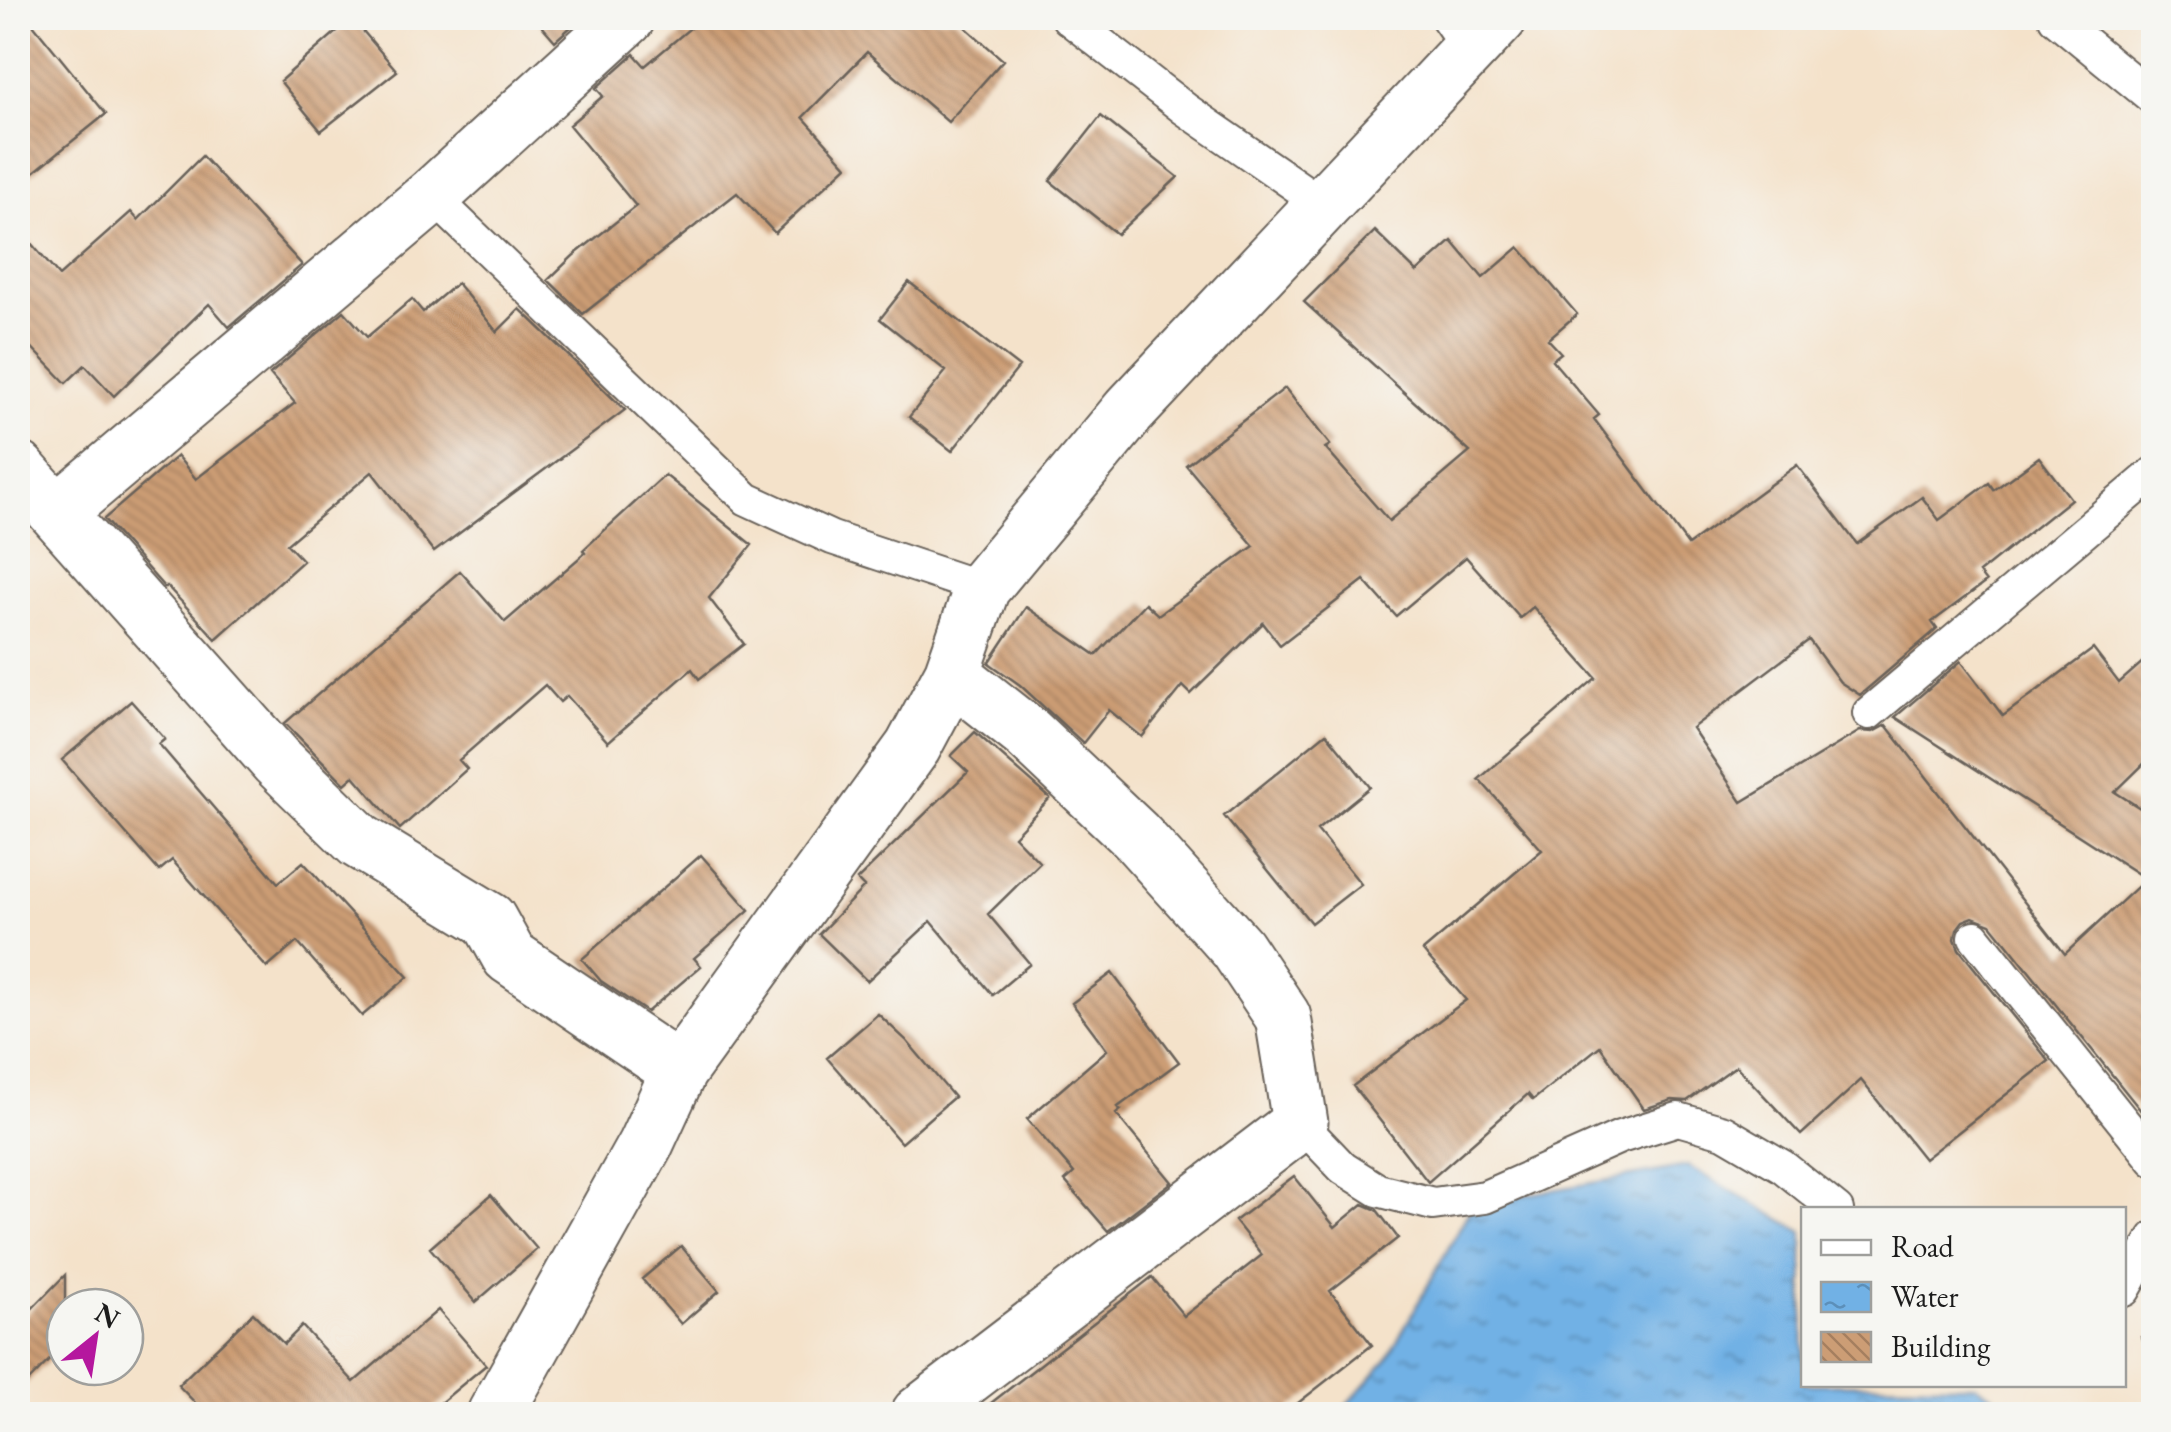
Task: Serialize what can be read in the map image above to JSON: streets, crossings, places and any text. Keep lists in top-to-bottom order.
{
  "legend": ["Road", "Water", "Building"],
  "north": "top right"
}
